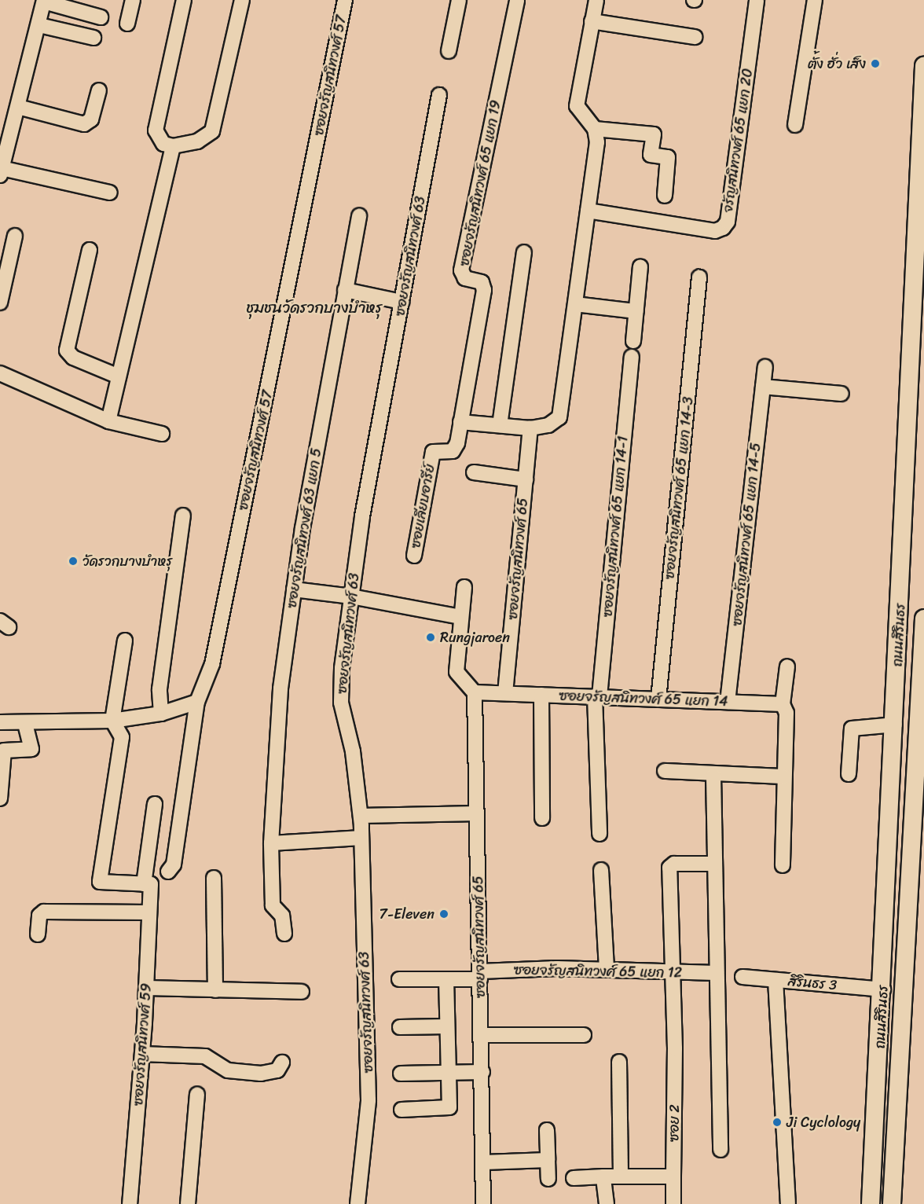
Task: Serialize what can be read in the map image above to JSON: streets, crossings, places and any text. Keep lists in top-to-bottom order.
{
  "streets": {
    "main road": ["ถนนสิรินธร"],
    "street": [
      "ซอยจรัญสนิทวงศ์ 57",
      "จรัญสนิทวงศ์ 65 แยก 20",
      "ซอยจรัญสนิทวงศ์ 65 แยก 19",
      "ซอยจรัญสนิทวงศ์ 63",
      "ซอยจรัญสนิทวงศ์ 65 แยก 14-3",
      "ซอยเลียบอารีย์",
      "ซอยจรัญสนิทวงศ์ 65 แยก 14-1",
      "ซอยจรัญสนิทวงศ์ 63 แยก 5",
      "ซอยจรัญสนิทวงศ์ 65 แยก 14-5",
      "ซอยจรัญสนิทวงศ์ 65",
      "ซอยจรัญสนิทวงศ์ 65 แยก 14",
      "ซอยจรัญสนิทวงศ์ 65 แยก 12",
      "สิรินธร 3",
      "ซอยจรัญสนิทวงศ์ 59",
      "ซอย 2"
    ]
  },
  "crossings": [
    ["ซอยจรัญสนิทวงศ์ 65 แยก 19", "ซอยเลียบอารีย์"],
    ["ซอยจรัญสนิทวงศ์ 65 แยก 14-3", "ซอยจรัญสนิทวงศ์ 65 แยก 14"],
    ["ซอยจรัญสนิทวงศ์ 65 แยก 14-1", "ซอยจรัญสนิทวงศ์ 65 แยก 14"],
    ["ซอยจรัญสนิทวงศ์ 65 แยก 14-5", "ซอยจรัญสนิทวงศ์ 65 แยก 14"],
    ["ซอยจรัญสนิทวงศ์ 65", "ซอยจรัญสนิทวงศ์ 65 แยก 14"],
    ["ซอยจรัญสนิทวงศ์ 65", "ซอยจรัญสนิทวงศ์ 65 แยก 12"],
    ["ถนนสิรินธร", "สิรินธร 3"],
    ["ซอยจรัญสนิทวงศ์ 65 แยก 12", "ซอย 2"]
  ],
  "districts": ["ชุมชนวัดรวกบางบำหรุ"],
  "places": [
    "ตั้ง ฮั่ว เส็ง",
    "วัดรวกบางบำหรุ",
    "Rungjaroen",
    "7-Eleven",
    "Ji Cyclology"
  ]
}
